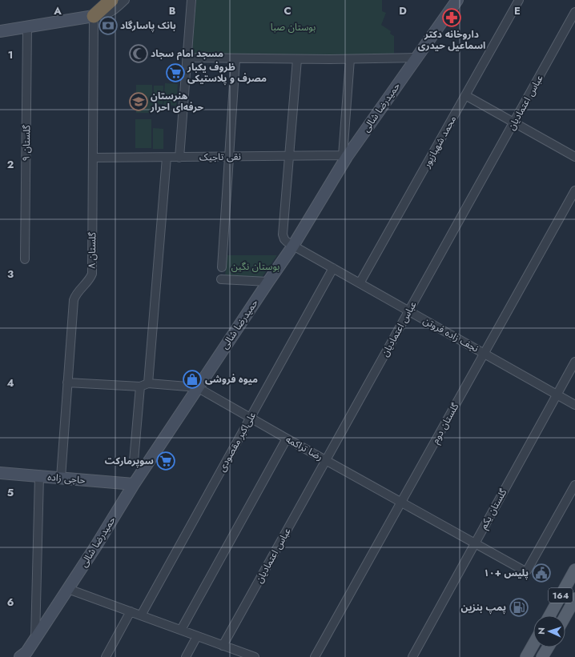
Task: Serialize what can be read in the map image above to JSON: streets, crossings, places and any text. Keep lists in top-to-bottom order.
{
  "streets": {
    "main road": ["حمیدرضا شالی", "حاجی زاده", "164"],
    "street": [
      "عباس اعتمادیان",
      "محمد شهبازپور",
      "گلستان ۹",
      "نقی تاجیک",
      "گلستان ٨",
      "نجف زاده فروتن",
      "گلستان دوم",
      "علی‌اکبر مقصودی",
      "رضا تراکمه",
      "گلستان یکم"
    ]
  },
  "crossings": [
    ["عباس اعتمادیان", "نجف زاده فروتن"],
    ["عباس اعتمادیان", "رضا تراکمه"],
    ["حمیدرضا شالی", "نقی تاجیک"],
    ["حمیدرضا شالی", "نجف زاده فروتن"],
    ["حمیدرضا شالی", "رضا تراکمه"],
    ["حمیدرضا شالی", "حاجی زاده"],
    ["محمد شهبازپور", "نجف زاده فروتن"],
    ["نقی تاجیک", "گلستان ٨"],
    ["نقی تاجیک", "نجف زاده فروتن"],
    ["گلستان ٨", "رضا تراکمه"],
    ["گلستان ٨", "حاجی زاده"],
    ["نجف زاده فروتن", "گلستان دوم"],
    ["نجف زاده فروتن", "علی‌اکبر مقصودی"],
    ["نجف زاده فروتن", "گلستان یکم"],
    ["گلستان دوم", "رضا تراکمه"],
    ["علی‌اکبر مقصودی", "رضا تراکمه"],
    ["رضا تراکمه", "گلستان یکم"]
  ],
  "parks": ["بوستان صبا", "بوستان نگین"],
  "places": {
    "pharmacy": ["داروخانه دکتر اسماعیل حیدری"],
    "bank": ["بانک پاسارگاد"],
    "mosque": ["مسجد امام سجاد"],
    "supermarket": ["ظروف یکبار مصرف و پلاستیکی", "سوپرمارکت"],
    "school or university": ["هنرستان حرفه‌ای احرار"],
    "shop": ["میوه فروشی"],
    "public building": ["پلیس +۱۰"],
    "fuel station": ["پمپ بنزین"]
  },
  "north": "left",
  "grid": {
    "columns": [
      "A",
      "B",
      "C",
      "D",
      "E"
    ],
    "rows": [
      "1",
      "2",
      "3",
      "4",
      "5",
      "6"
    ]
  }
}
